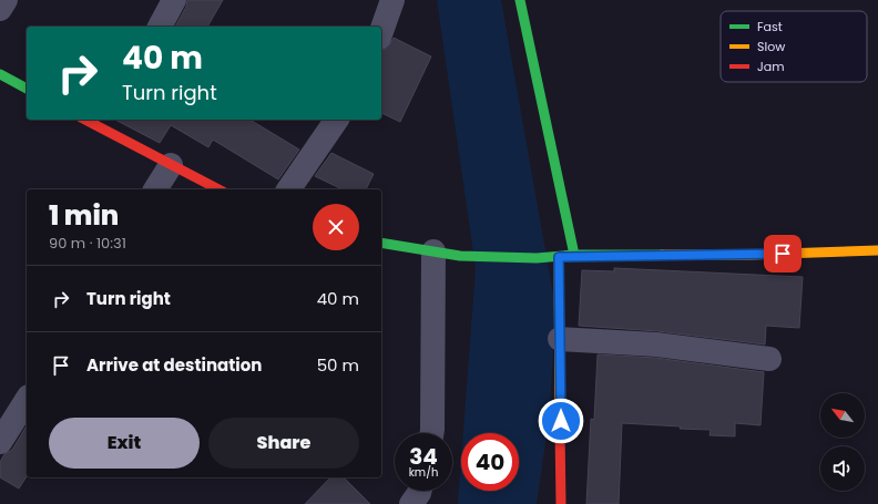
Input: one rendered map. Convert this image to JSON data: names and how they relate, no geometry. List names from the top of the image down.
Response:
{
  "legend": ["Fast", "Slow", "Jam"],
  "north": "top left",
  "page": {
    "turn": ["40 m", "Turn right"],
    "heading": ["1 min", "90 m · 10:31"],
    "list": [
      {
        "name": "Turn right",
        "value": "40 m"
      },
      {
        "name": "Arrive at destination",
        "value": "50 m"
      }
    ],
    "buttons": ["Exit", "Share"],
    "speed": "34 km/h",
    "limit": "40"
  }
}
